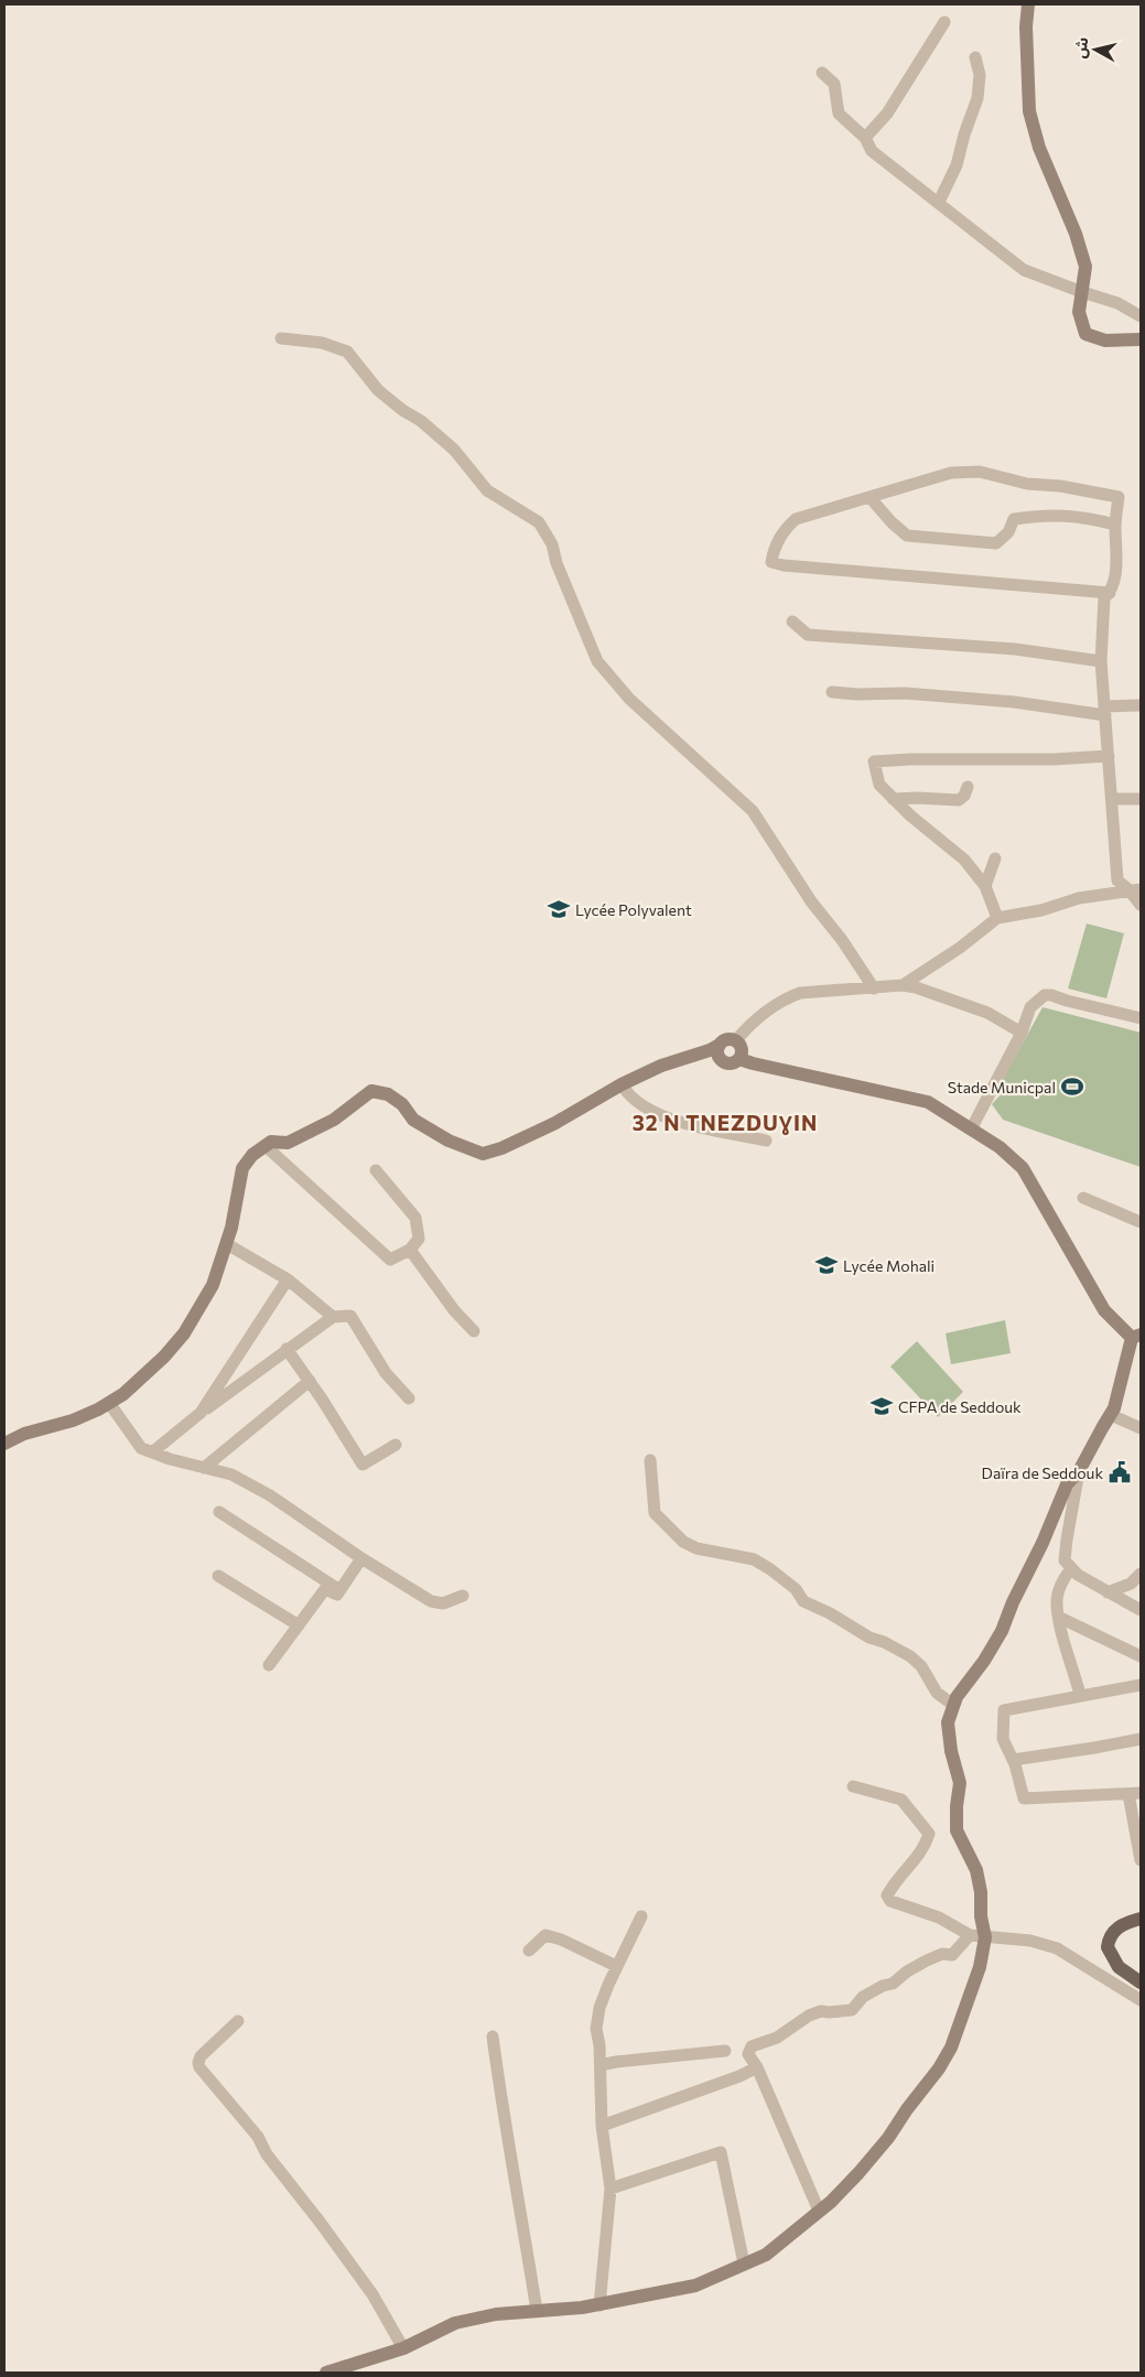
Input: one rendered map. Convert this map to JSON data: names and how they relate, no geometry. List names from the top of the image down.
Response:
{
  "districts": ["32 N TNEZDUƔIN"],
  "places": {
    "school or university": ["Lycée Polyvalent", "Lycée Mohali", "CFPA de Seddouk"],
    "sports": ["Stade Municpal"],
    "public building": ["Daïra de Seddouk"]
  },
  "north": "left"
}
